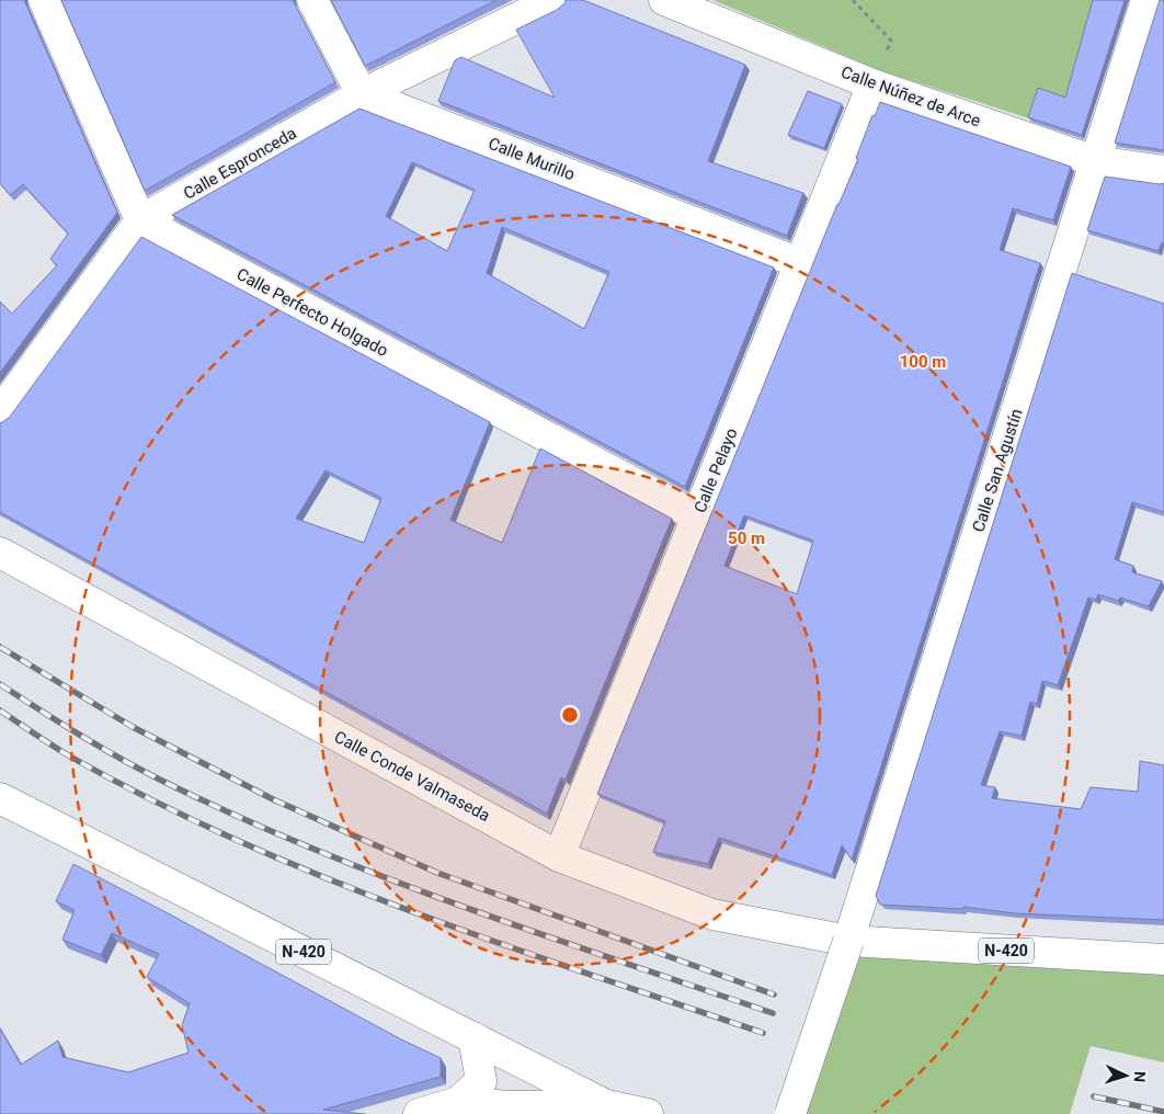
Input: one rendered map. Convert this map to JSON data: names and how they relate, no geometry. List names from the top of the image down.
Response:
{
  "streets": {
    "main road": [
      "Calle Núñez de Arce",
      "Calle Murillo",
      "Calle Espronceda",
      "Calle Perfecto Holgado",
      "Calle Pelayo",
      "Calle San Agustín",
      "Calle Conde Valmaseda",
      "N-420"
    ]
  },
  "crossings": [
    ["Calle Núñez de Arce", "Calle Pelayo"],
    ["Calle Núñez de Arce", "Calle San Agustín"],
    ["Calle Murillo", "Calle Espronceda"],
    ["Calle Murillo", "Calle Pelayo"],
    ["Calle Espronceda", "Calle Perfecto Holgado"],
    ["Calle Perfecto Holgado", "Calle Pelayo"],
    ["Calle Pelayo", "Calle Conde Valmaseda"],
    ["Calle San Agustín", "Calle Conde Valmaseda"],
    ["Calle San Agustín", "N-420"],
    ["Calle Conde Valmaseda", "N-420"]
  ],
  "north": "right",
  "rings": ["100 m", "50 m"]
}
